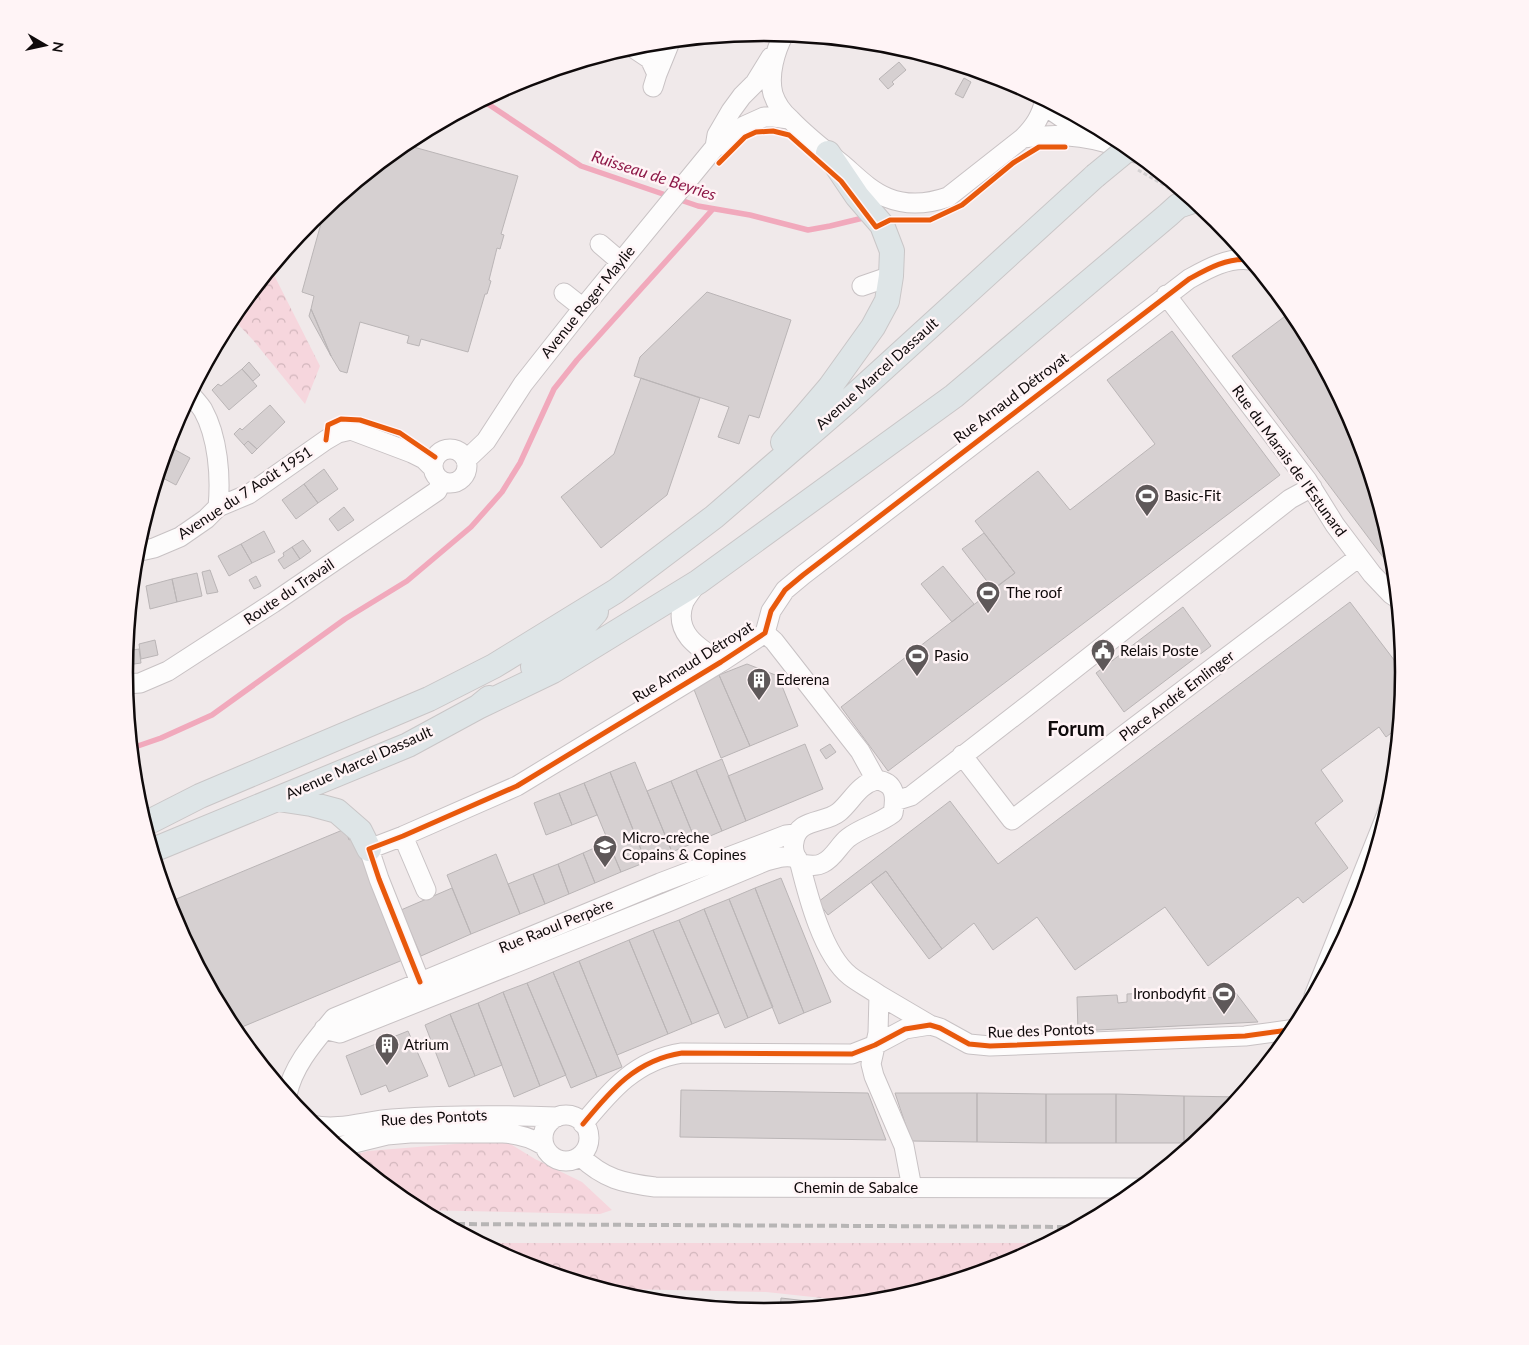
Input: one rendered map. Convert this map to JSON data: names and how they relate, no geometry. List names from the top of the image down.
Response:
{
  "streets": {
    "main road": ["Avenue Marcel Dassault"],
    "street": [
      "Avenue Roger Maylie",
      "Rue Arnaud Détroyat",
      "Rue du Marais de l'Estunard",
      "Avenue du 7 Août 1951",
      "Route du Travail",
      "Place André Emlinger",
      "Rue Raoul Perpère",
      "Rue des Pontots",
      "Chemin de Sabalce"
    ]
  },
  "crossings": [
    ["Avenue Roger Maylie", "Avenue du 7 Août 1951"],
    ["Avenue Roger Maylie", "Route du Travail"],
    ["Rue Arnaud Détroyat", "Rue du Marais de l'Estunard"],
    ["Rue Arnaud Détroyat", "Rue Raoul Perpère"],
    ["Rue du Marais de l'Estunard", "Place André Emlinger"],
    ["Avenue du 7 Août 1951", "Route du Travail"],
    ["Rue Raoul Perpère", "Rue des Pontots"],
    ["Rue des Pontots", "Chemin de Sabalce"]
  ],
  "districts": ["Forum"],
  "water": ["Ruisseau de Beyries"],
  "places": {
    "sports": [
      "Basic-Fit",
      "The roof",
      "Pasio",
      "Ironbodyfit"
    ],
    "public building": ["Relais Poste"],
    "building": ["Ederena", "Atrium"],
    "school or university": ["Micro-crèche Copains & Copines"]
  },
  "north": "right"
}
